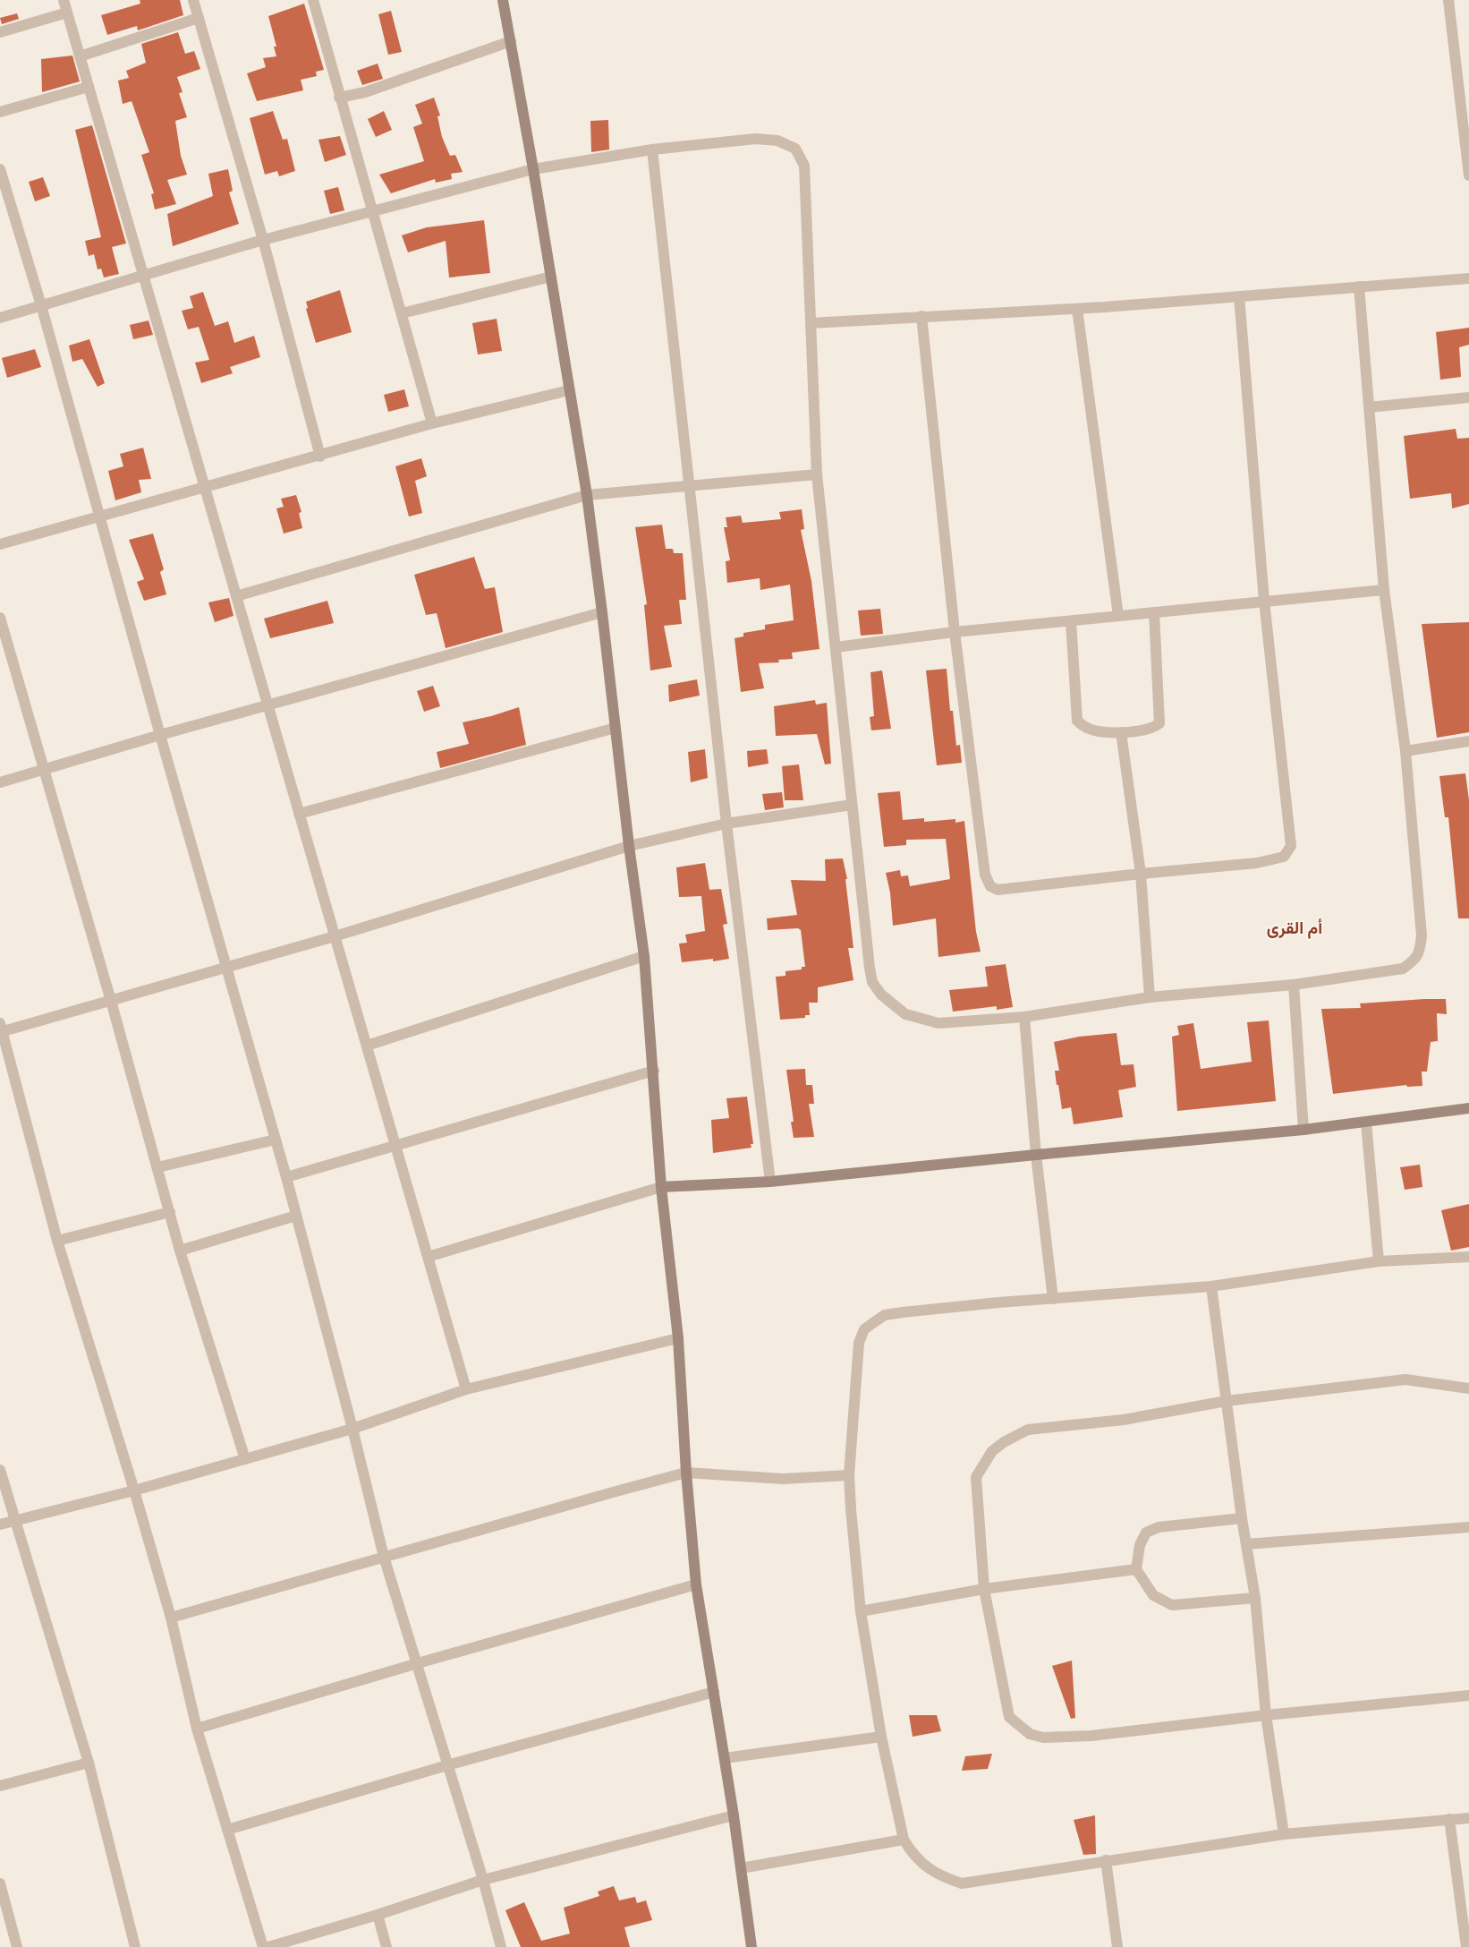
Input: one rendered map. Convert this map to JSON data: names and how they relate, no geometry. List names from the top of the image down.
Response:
{
  "districts": ["أم القرى"]
}
